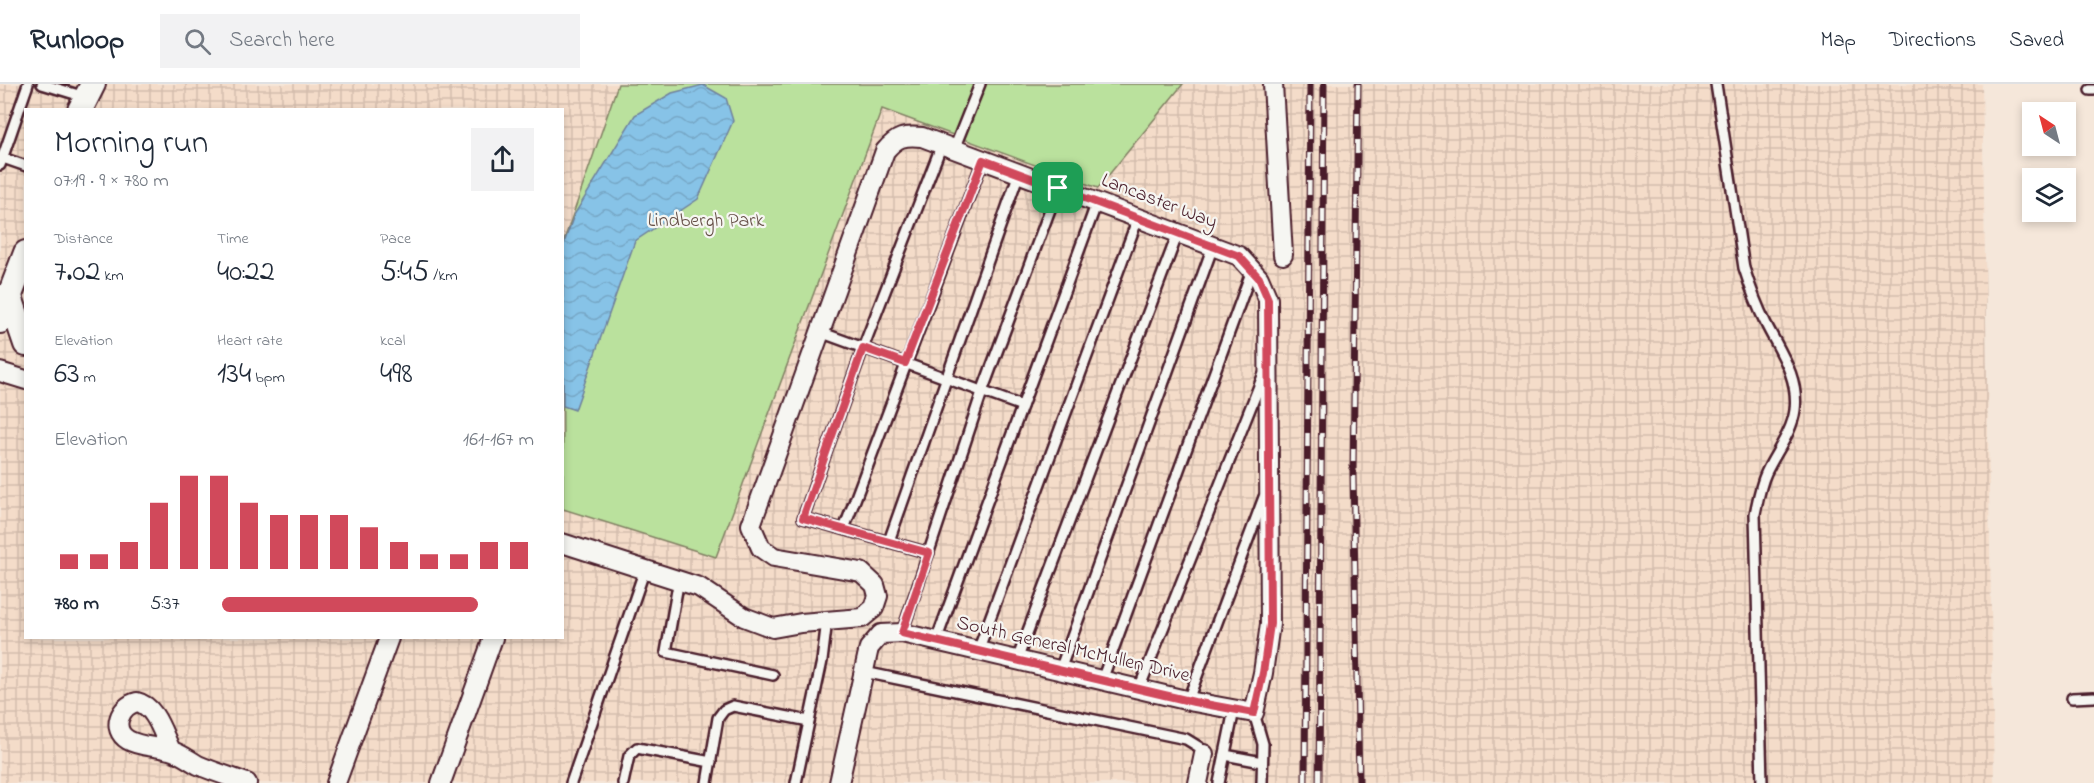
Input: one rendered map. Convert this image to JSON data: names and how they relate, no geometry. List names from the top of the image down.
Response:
{
  "streets": {
    "street": ["Lancaster Way", "South General McMullen Drive"]
  },
  "crossings": [
    ["Lancaster Way", "South General McMullen Drive"]
  ],
  "parks": ["Lindbergh Park"],
  "north": "top left",
  "page": {
    "header": "Runloop",
    "search": "Search here",
    "nav": ["Map", "Directions", "Saved"],
    "heading": ["Morning run", "07:19 · 9 × 780 m"],
    "stats": [
      ["Distance", "7.02 km"],
      ["Time", "40:22"],
      ["Pace", "5:45 /km"],
      ["Elevation", "63 m"],
      ["Heart rate", "134 bpm"],
      ["kcal", "498"]
    ],
    "chart": ["Elevation", "161–167 m"],
    "list": [
      {
        "name": "780 m",
        "note": "5:37"
      }
    ]
  }
}
